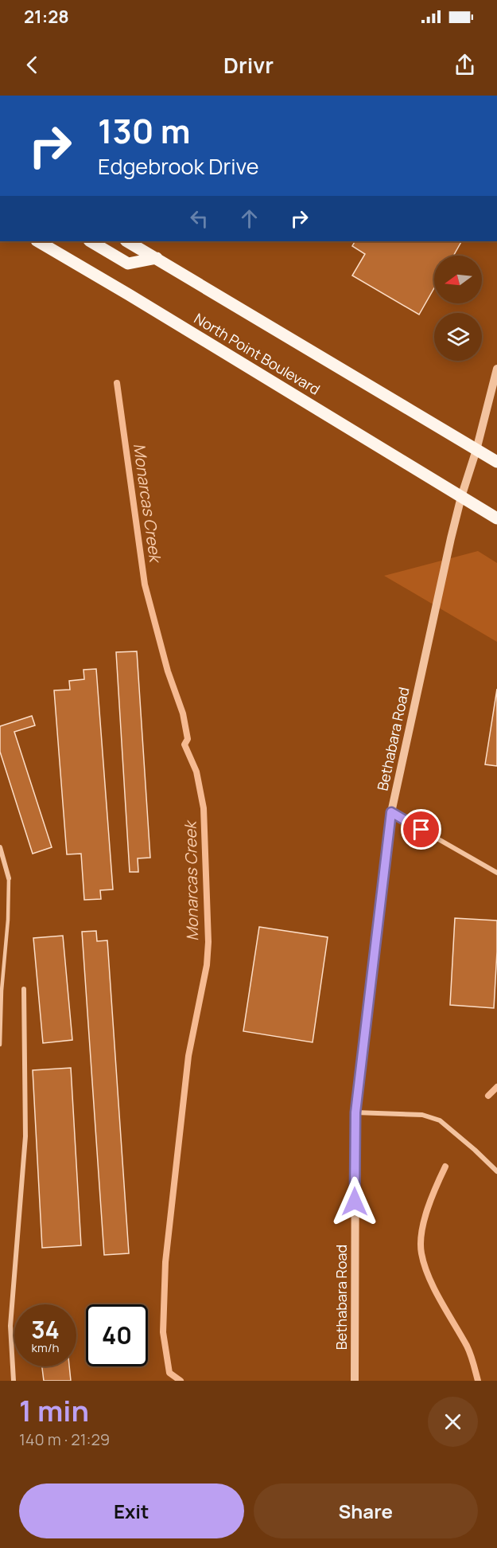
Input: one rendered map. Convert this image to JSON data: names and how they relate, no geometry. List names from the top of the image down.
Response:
{
  "streets": {
    "main road": ["North Point Boulevard"],
    "street": ["Bethabara Road"]
  },
  "crossings": [
    ["North Point Boulevard", "Bethabara Road"]
  ],
  "water": ["Monarcas Creek"],
  "north": "left",
  "page": {
    "status": "21:28",
    "header": "Drivr",
    "turn": ["130 m", "Edgebrook Drive"],
    "speed": "34 km/h",
    "limit": "40",
    "heading": ["1 min", "140 m · 21:29"],
    "buttons": ["Exit", "Share"]
  }
}
